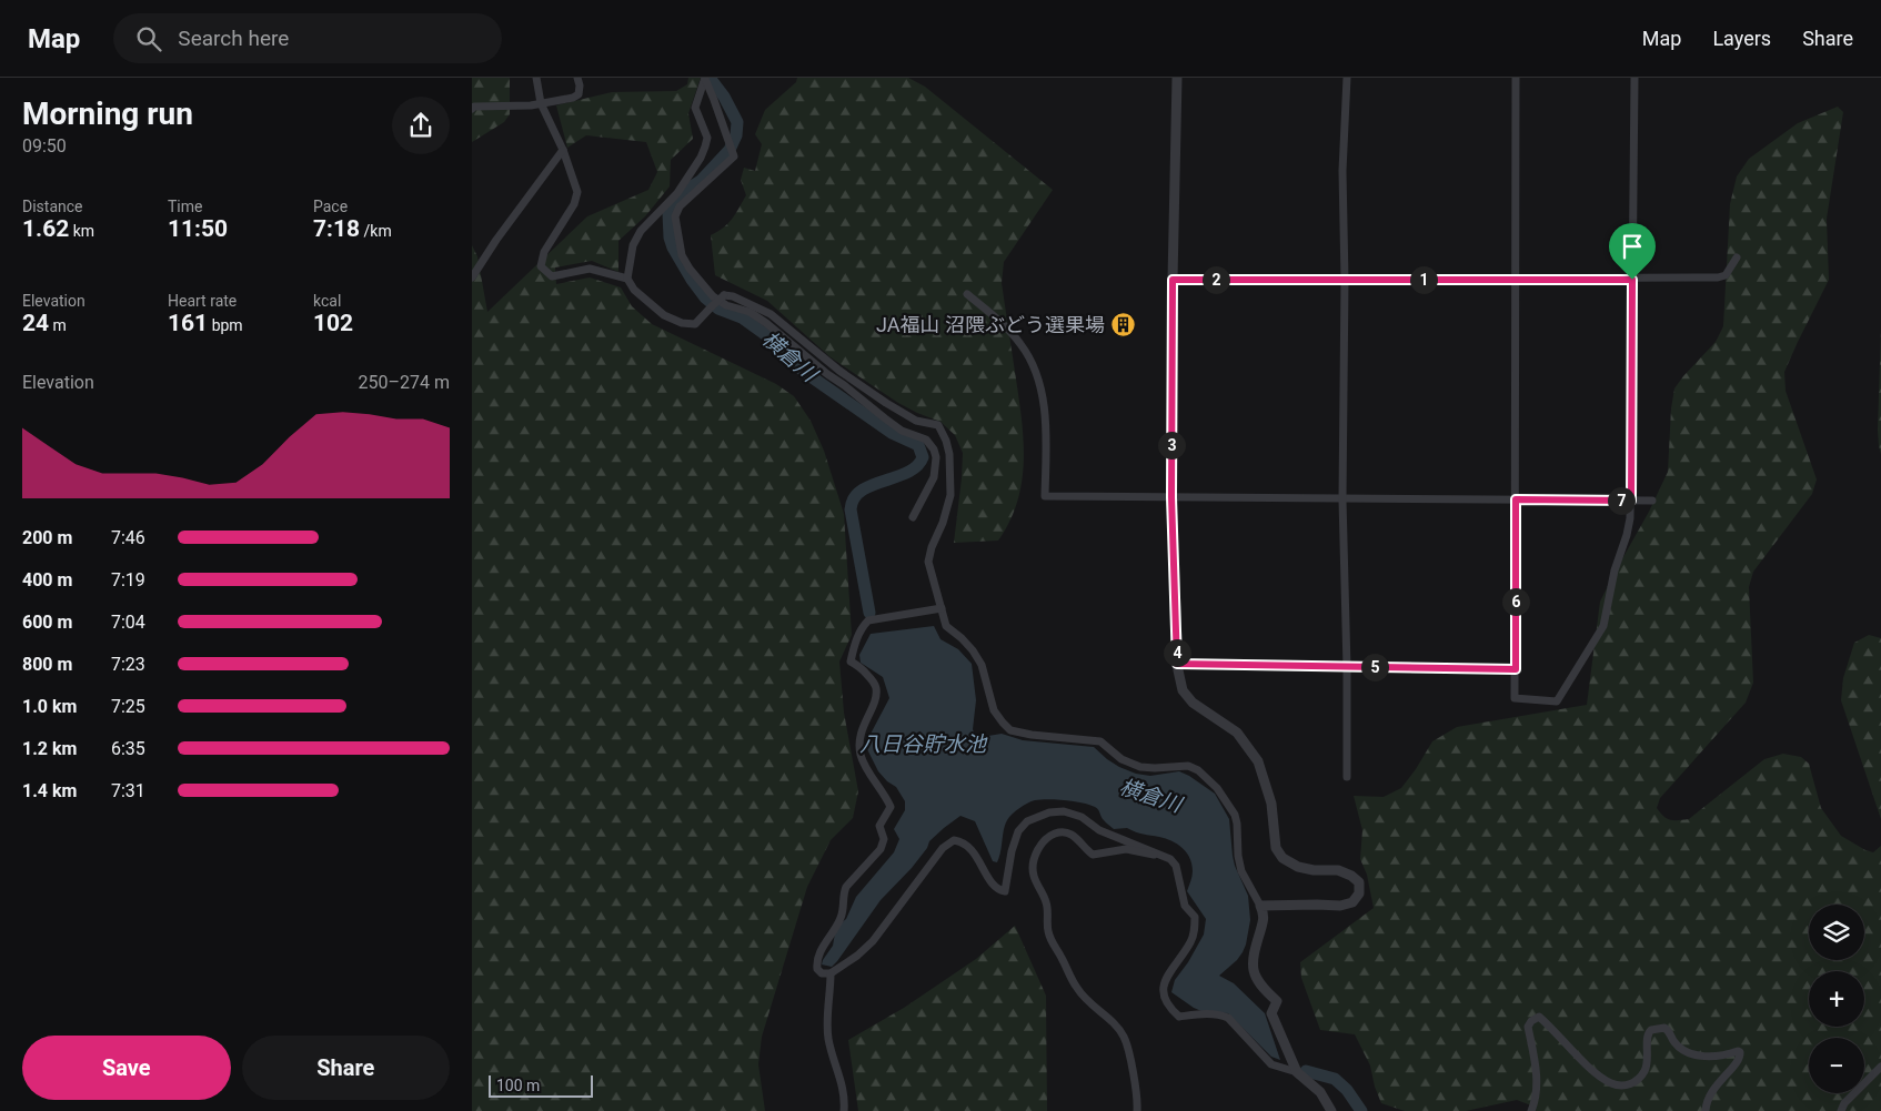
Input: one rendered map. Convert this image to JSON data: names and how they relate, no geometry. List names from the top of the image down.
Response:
{
  "water": ["横倉川", "八日谷貯水池"],
  "places": {
    "building": ["JA福山 沼隈ぶどう選果場"]
  },
  "scale_bar": "100 m",
  "page": {
    "header": "Map",
    "search": "Search here",
    "nav": ["Map", "Layers", "Share"],
    "heading": ["Morning run", "09:50"],
    "stats": [
      ["Distance", "1.62 km"],
      ["Time", "11:50"],
      ["Pace", "7:18 /km"],
      ["Elevation", "24 m"],
      ["Heart rate", "161 bpm"],
      ["kcal", "102"]
    ],
    "pins": [
      "1",
      "2",
      "3",
      "7",
      "6",
      "4",
      "5"
    ],
    "chart": ["Elevation", "250–274 m"],
    "list": [
      {
        "name": "200 m",
        "note": "7:46"
      },
      {
        "name": "400 m",
        "note": "7:19"
      },
      {
        "name": "600 m",
        "note": "7:04"
      },
      {
        "name": "800 m",
        "note": "7:23"
      },
      {
        "name": "1.0 km",
        "note": "7:25"
      },
      {
        "name": "1.2 km",
        "note": "6:35"
      },
      {
        "name": "1.4 km",
        "note": "7:31"
      }
    ],
    "map_buttons": ["+", "−"],
    "buttons": ["Save", "Share"],
    "scale": "100 m"
  }
}
